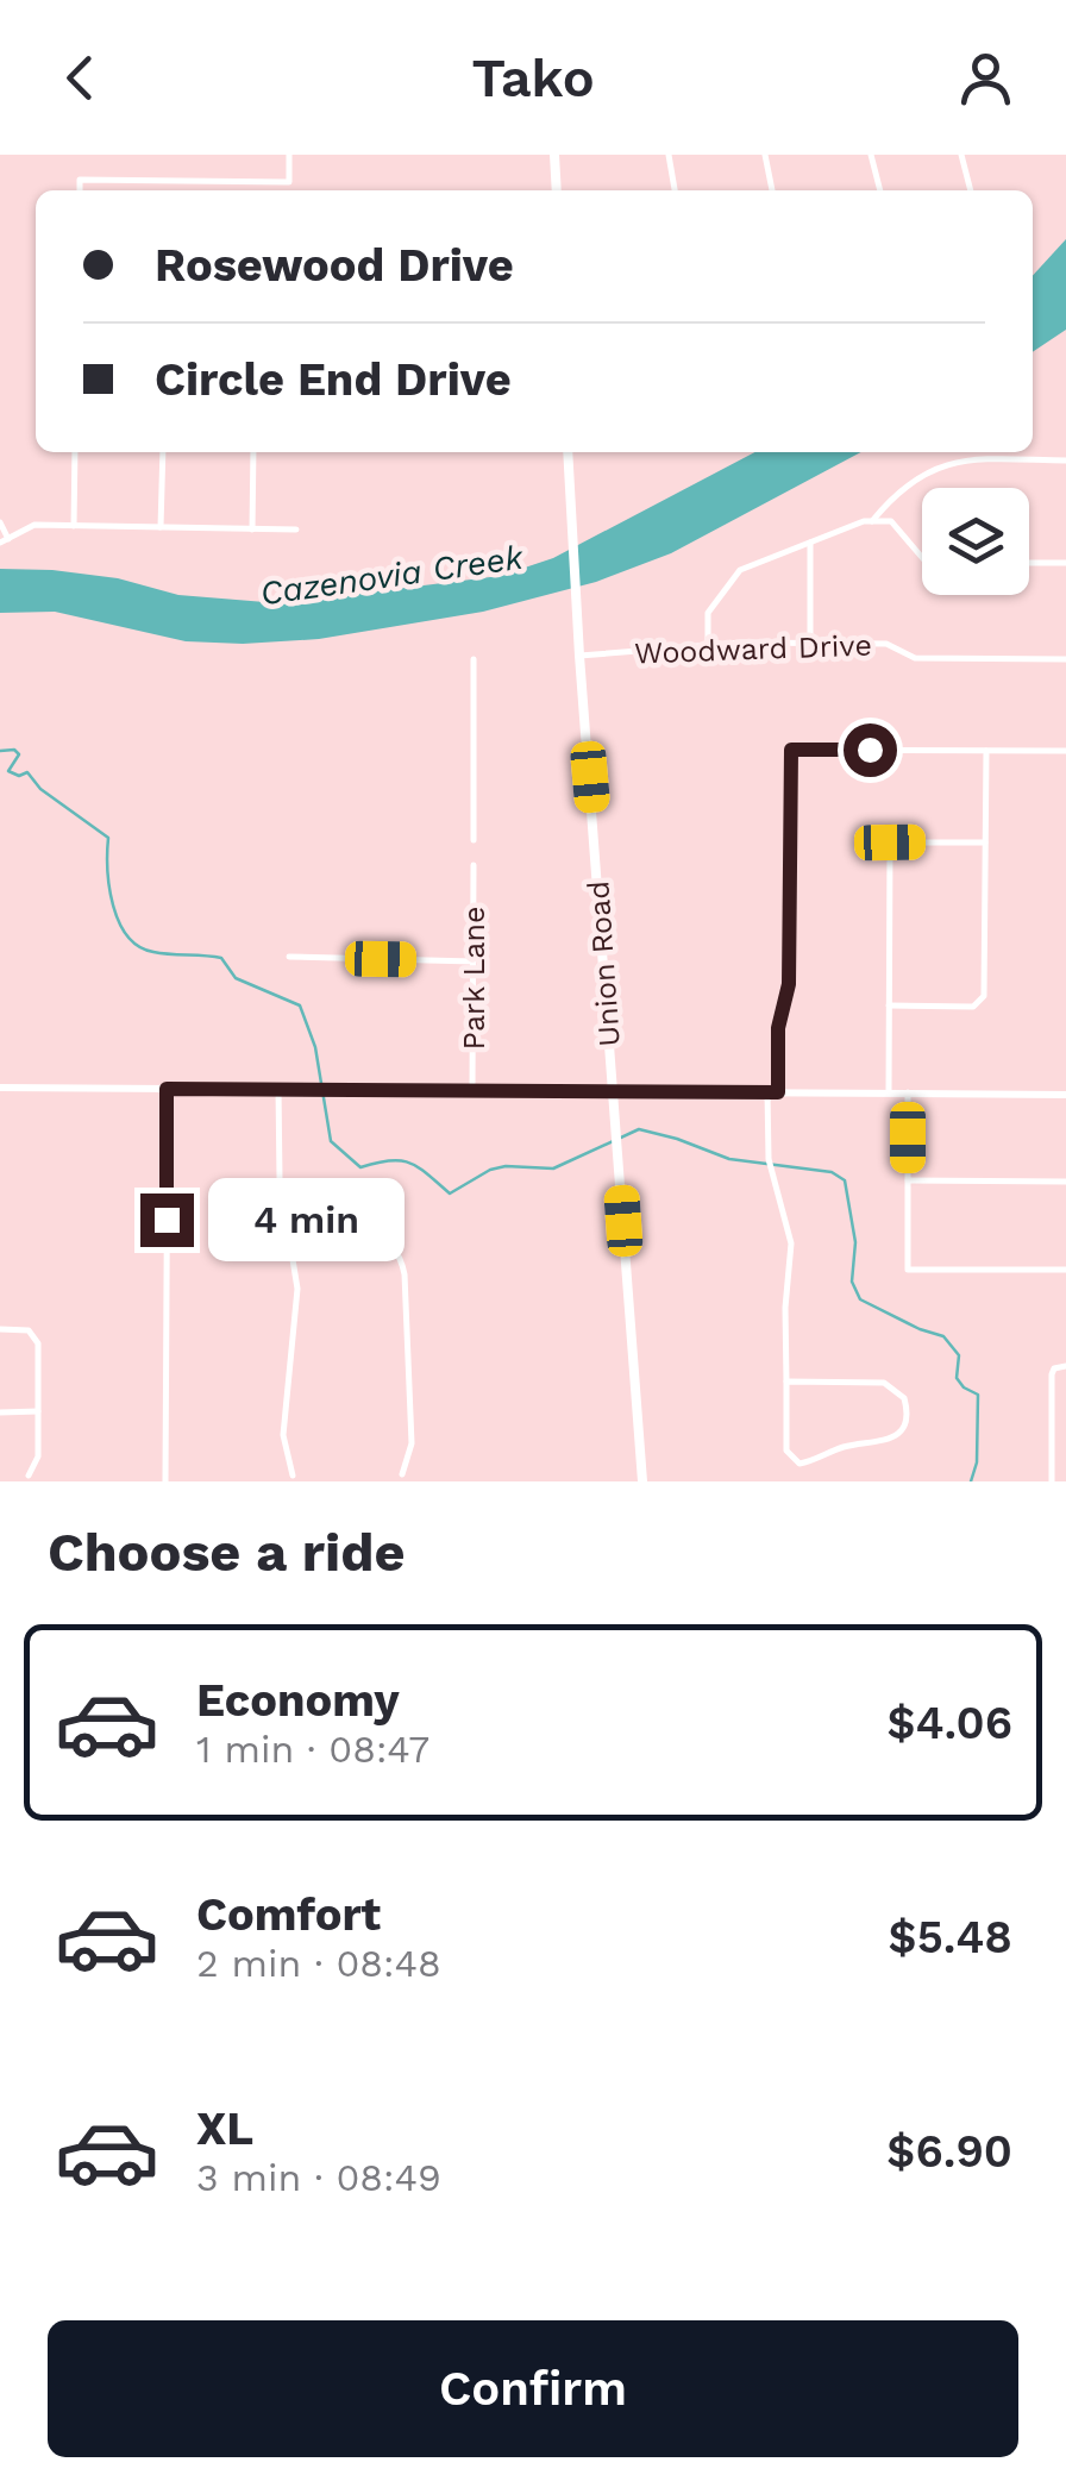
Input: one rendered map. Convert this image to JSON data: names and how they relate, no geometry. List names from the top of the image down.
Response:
{
  "streets": {
    "main road": ["Union Road"],
    "street": ["Woodward Drive", "Park Lane"]
  },
  "crossings": [
    ["Woodward Drive", "Union Road"]
  ],
  "water": ["Cazenovia Creek"],
  "page": {
    "header": "Tako",
    "banner": ["Rosewood Drive", "Circle End Drive"],
    "bubble": "4 min",
    "heading": "Choose a ride",
    "list": [
      {
        "name": "Economy",
        "note": "1 min · 08:47",
        "value": "$4.06"
      },
      {
        "name": "Comfort",
        "note": "2 min · 08:48",
        "value": "$5.48"
      },
      {
        "name": "XL",
        "note": "3 min · 08:49",
        "value": "$6.90"
      }
    ],
    "buttons": "Confirm"
  }
}
